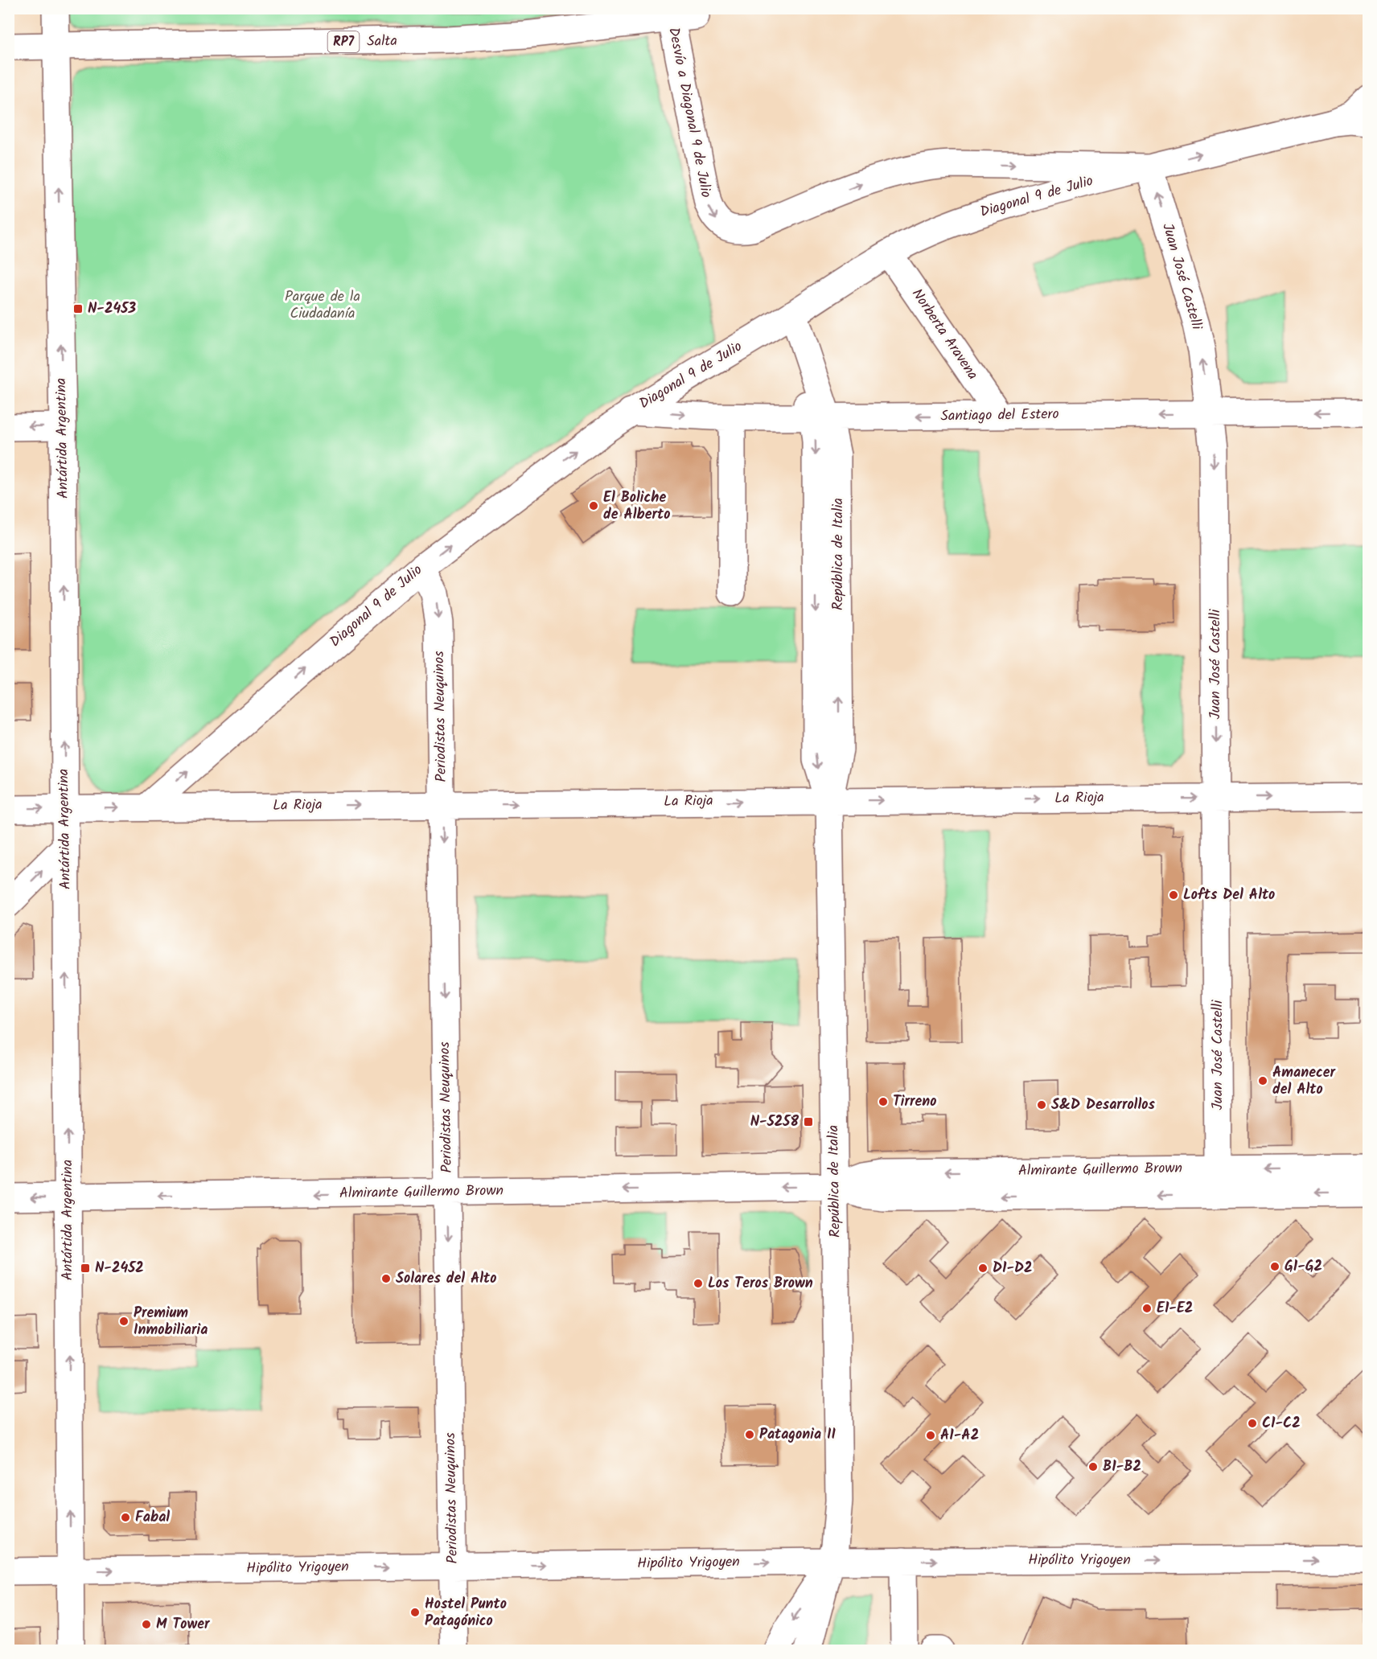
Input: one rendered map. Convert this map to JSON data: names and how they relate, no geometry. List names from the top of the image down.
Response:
{
  "streets": {
    "street": [
      "RP7",
      "Salta",
      "Desvío a Diagonal 9 de Julio",
      "Diagonal 9 de Julio",
      "Juan José Castelli",
      "Norberta Aravena",
      "Santiago del Estero",
      "Antártida Argentina",
      "República de Italia",
      "Periodistas Neuquinos",
      "La Rioja",
      "Almirante Guillermo Brown",
      "Hipólito Yrigoyen"
    ]
  },
  "crossings": [
    ["Salta", "Desvío a Diagonal 9 de Julio"],
    ["Salta", "Antártida Argentina"],
    ["Desvío a Diagonal 9 de Julio", "Diagonal 9 de Julio"],
    ["Desvío a Diagonal 9 de Julio", "Juan José Castelli"],
    ["Diagonal 9 de Julio", "Juan José Castelli"],
    ["Diagonal 9 de Julio", "Norberta Aravena"],
    ["Diagonal 9 de Julio", "Santiago del Estero"],
    ["Diagonal 9 de Julio", "República de Italia"],
    ["Diagonal 9 de Julio", "Periodistas Neuquinos"],
    ["Diagonal 9 de Julio", "La Rioja"],
    ["Juan José Castelli", "Santiago del Estero"],
    ["Juan José Castelli", "La Rioja"],
    ["Juan José Castelli", "Almirante Guillermo Brown"],
    ["Norberta Aravena", "Santiago del Estero"],
    ["Santiago del Estero", "República de Italia"],
    ["Antártida Argentina", "La Rioja"],
    ["Antártida Argentina", "Almirante Guillermo Brown"],
    ["Antártida Argentina", "Hipólito Yrigoyen"],
    ["República de Italia", "La Rioja"],
    ["República de Italia", "Almirante Guillermo Brown"],
    ["República de Italia", "Hipólito Yrigoyen"],
    ["Periodistas Neuquinos", "La Rioja"],
    ["Periodistas Neuquinos", "Almirante Guillermo Brown"],
    ["Periodistas Neuquinos", "Hipólito Yrigoyen"]
  ],
  "one_way": [
    "Diagonal 9 de Julio",
    "Antártida Argentina",
    "Periodistas Neuquinos",
    "La Rioja",
    "Almirante Guillermo Brown",
    "Hipólito Yrigoyen"
  ],
  "parks": ["Parque de la Ciudadanía"],
  "places": {
    "transit": ["N-2453", "N-5258", "N-2452"],
    "other": [
      "El Boliche de Alberto",
      "Lofts Del Alto",
      "Amanecer del Alto",
      "Tirreno",
      "S&D Desarrollos",
      "G1-G2",
      "D1-D2",
      "Solares del Alto",
      "Los Teros Brown",
      "E1-E2",
      "Premium Inmobiliaria",
      "C1-C2",
      "Patagonia II",
      "A1-A2",
      "B1-B2",
      "Fabal",
      "Hostel Punto Patagónico",
      "M Tower"
    ]
  }
}
